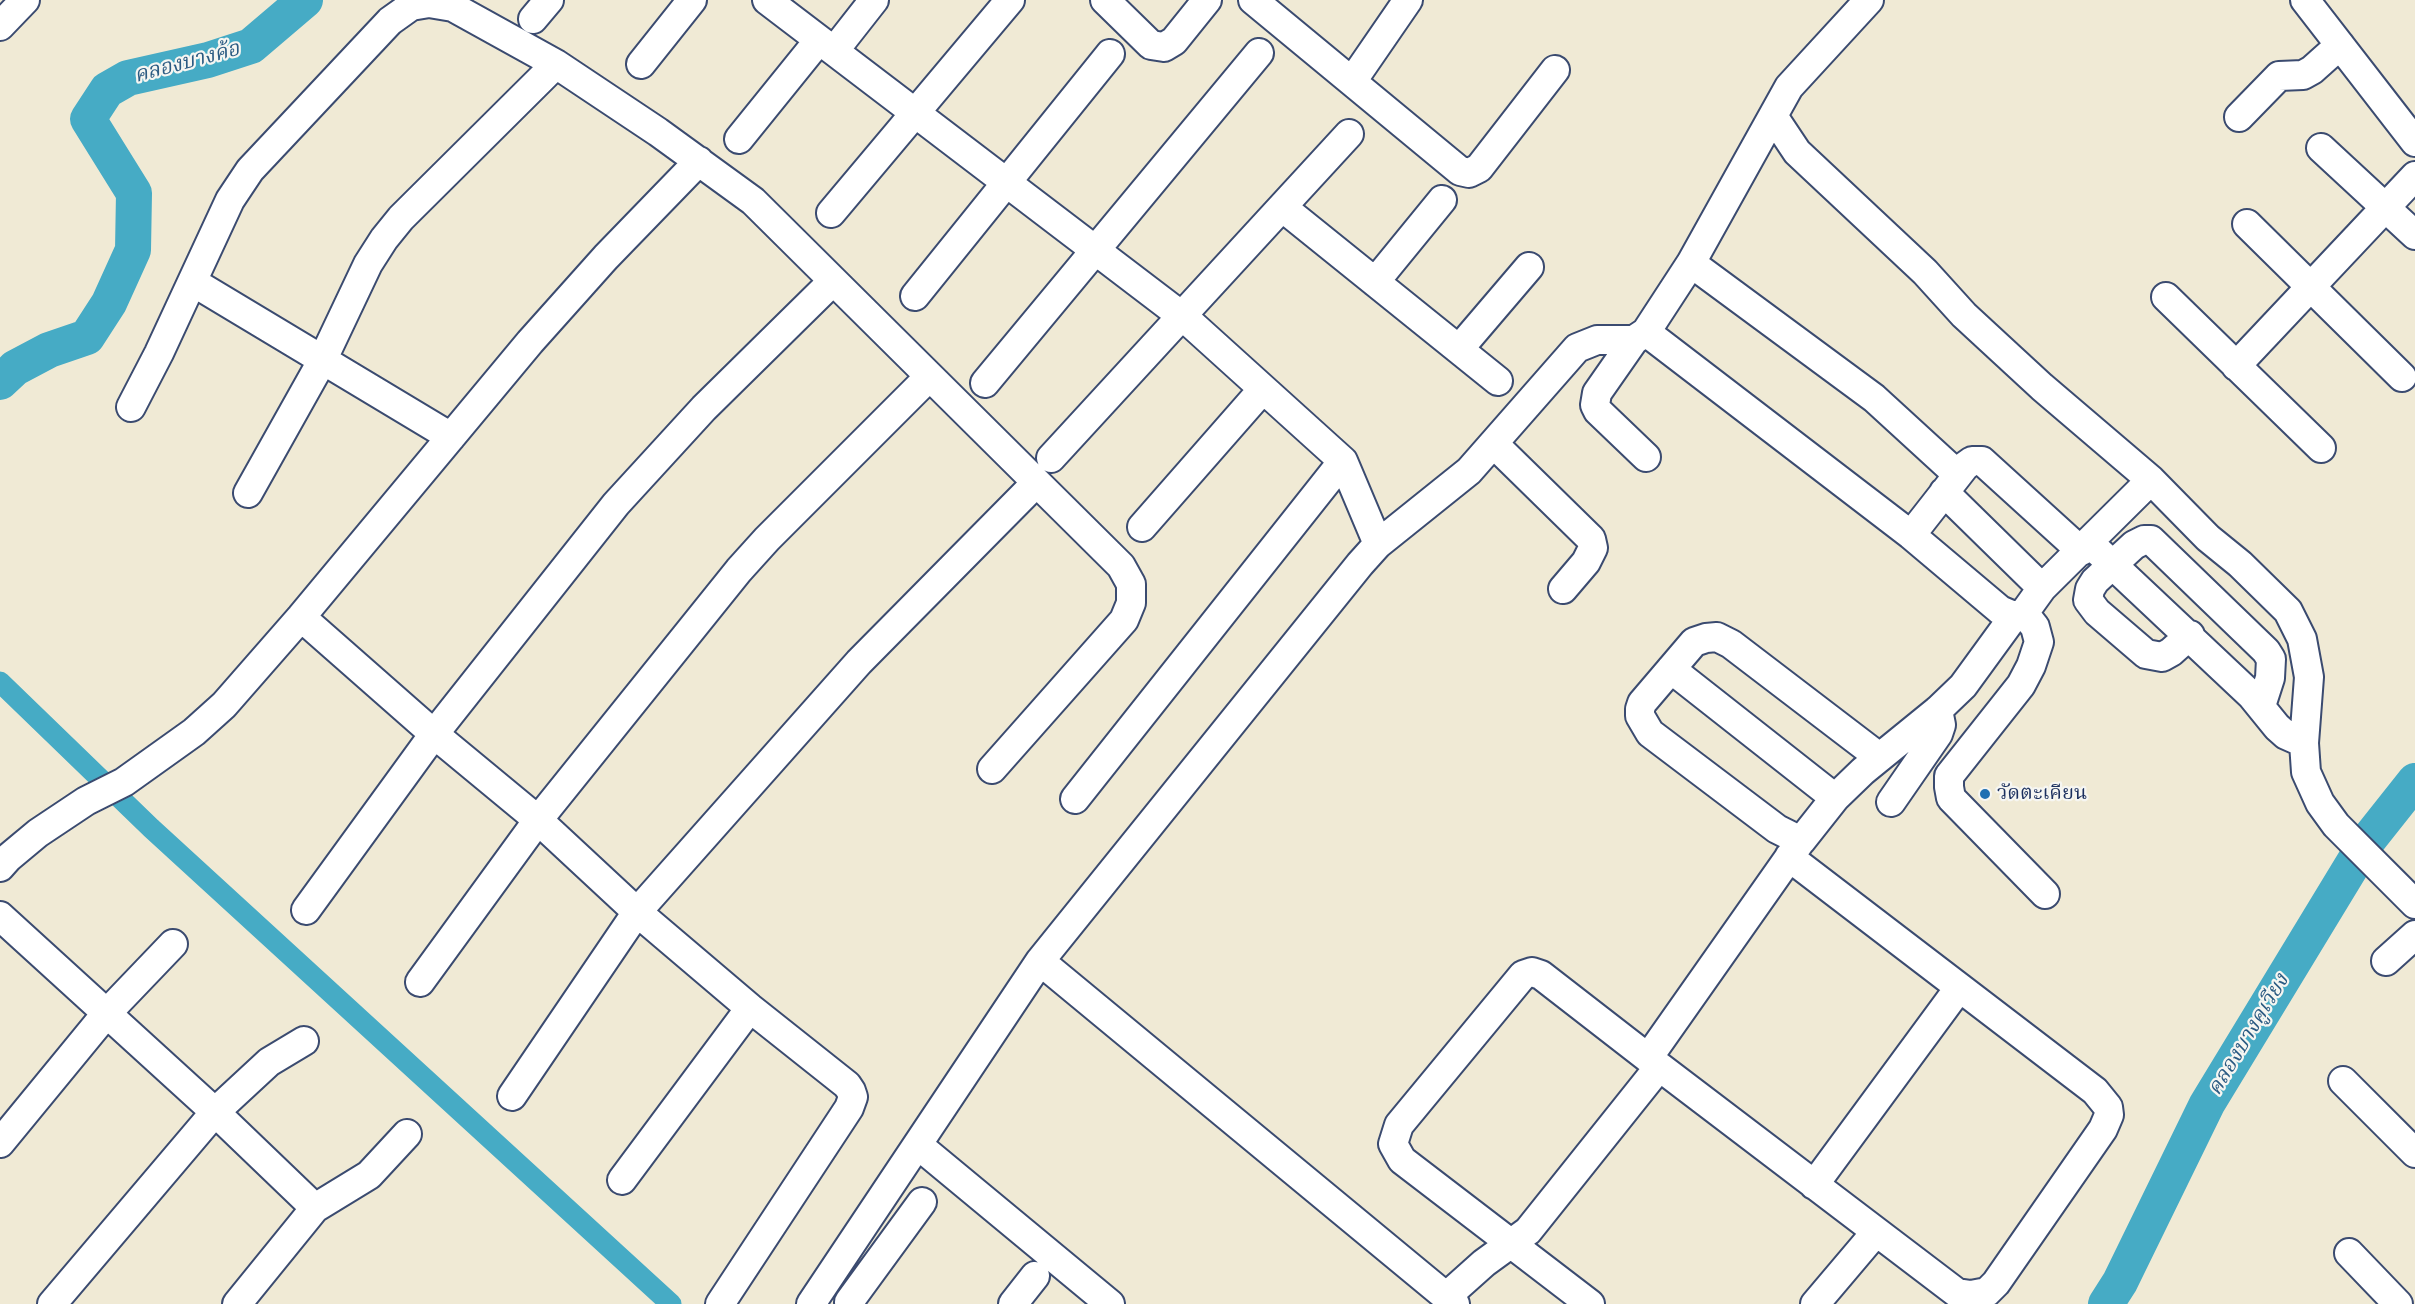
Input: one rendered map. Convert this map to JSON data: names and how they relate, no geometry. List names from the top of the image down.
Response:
{
  "water": ["คลองบางค้อ", "คลองบางคูเวียง"],
  "places": ["วัดตะเคียน"]
}
